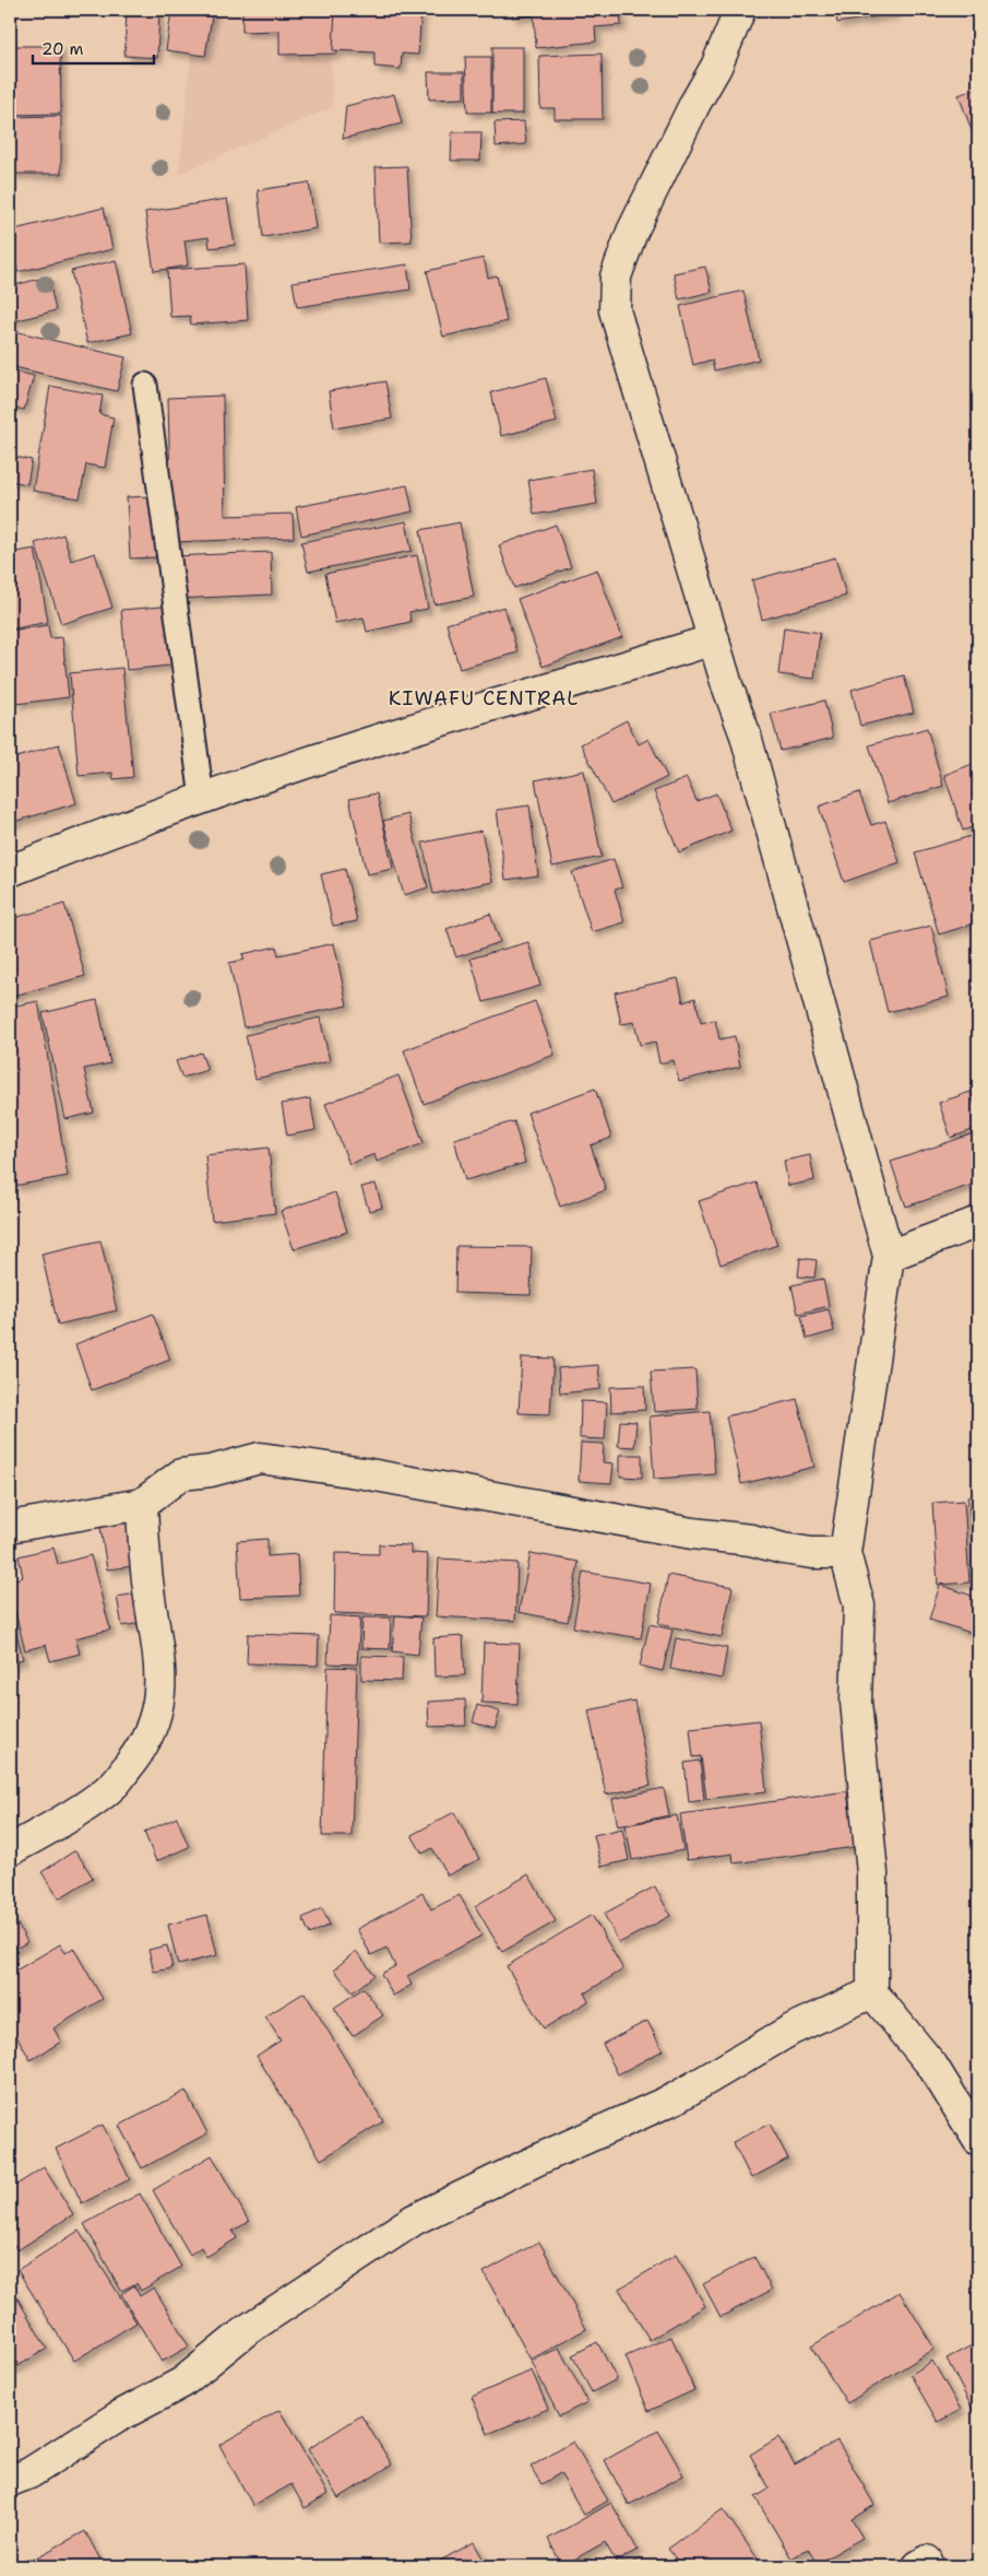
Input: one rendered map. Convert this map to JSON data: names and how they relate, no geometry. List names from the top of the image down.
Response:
{
  "districts": ["KIWAFU CENTRAL"],
  "scale_bar": "20 m"
}
